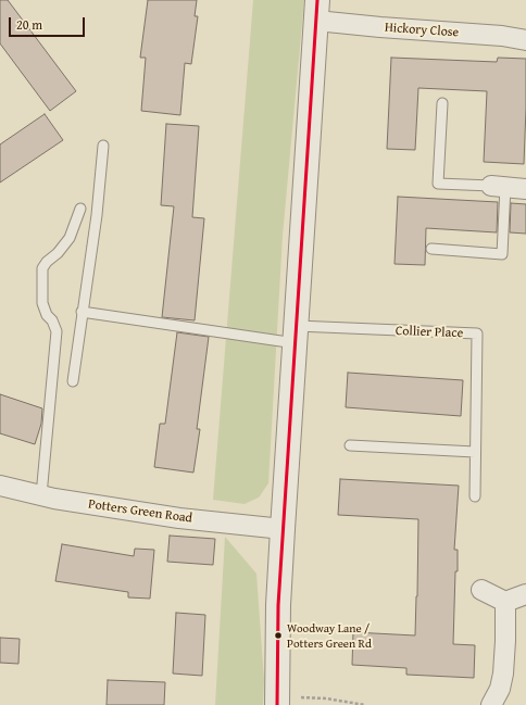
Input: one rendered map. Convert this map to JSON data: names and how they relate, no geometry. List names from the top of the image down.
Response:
{
  "streets": {
    "street": ["Hickory Close", "Potters Green Road"],
    "lane": ["Collier Place"]
  },
  "places": ["Woodway Lane / Potters Green Rd"],
  "scale_bar": "20 m"
}
